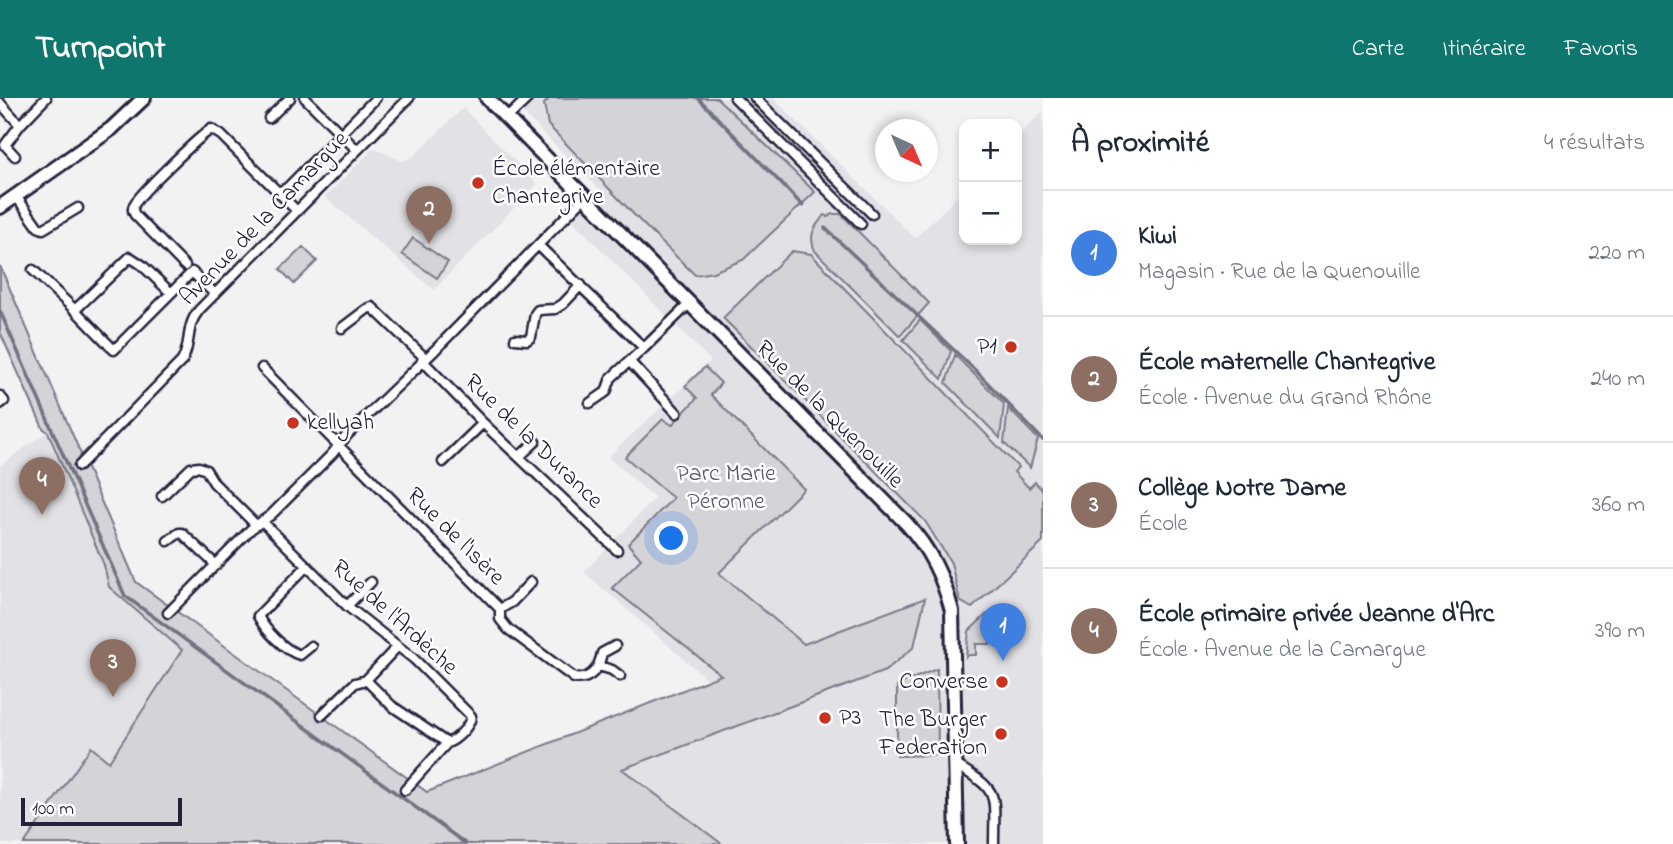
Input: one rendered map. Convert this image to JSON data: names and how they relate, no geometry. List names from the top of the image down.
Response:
{
  "streets": {
    "street": [
      "Avenue de la Camargue",
      "Rue de la Quenouille",
      "Rue de la Durance",
      "Rue de l'Isère",
      "Rue de l'Ardèche"
    ]
  },
  "parks": ["Parc Marie Péronne"],
  "places": [
    "École élémentaire Chantegrive",
    "P1",
    "kellyah",
    "Converse",
    "P3",
    "The Burger Federation"
  ],
  "scale_bar": "100 m",
  "north": "bottom right",
  "page": {
    "header": "Turnpoint",
    "nav": ["Carte", "Itinéraire", "Favoris"],
    "heading": ["À proximité", "4 résultats"],
    "map_buttons": ["+", "−"],
    "pins": [
      "2",
      "4",
      "1",
      "3"
    ],
    "list": [
      {
        "mark": "1",
        "name": "Kiwi",
        "note": "Magasin · Rue de la Quenouille",
        "value": "220 m"
      },
      {
        "mark": "2",
        "name": "École maternelle Chantegrive",
        "note": "École · Avenue du Grand Rhône",
        "value": "240 m"
      },
      {
        "mark": "3",
        "name": "Collège Notre Dame",
        "note": "École",
        "value": "360 m"
      },
      {
        "mark": "4",
        "name": "École primaire privée Jeanne d'Arc",
        "note": "École · Avenue de la Camargue",
        "value": "390 m"
      }
    ],
    "scale": "100 m"
  }
}
